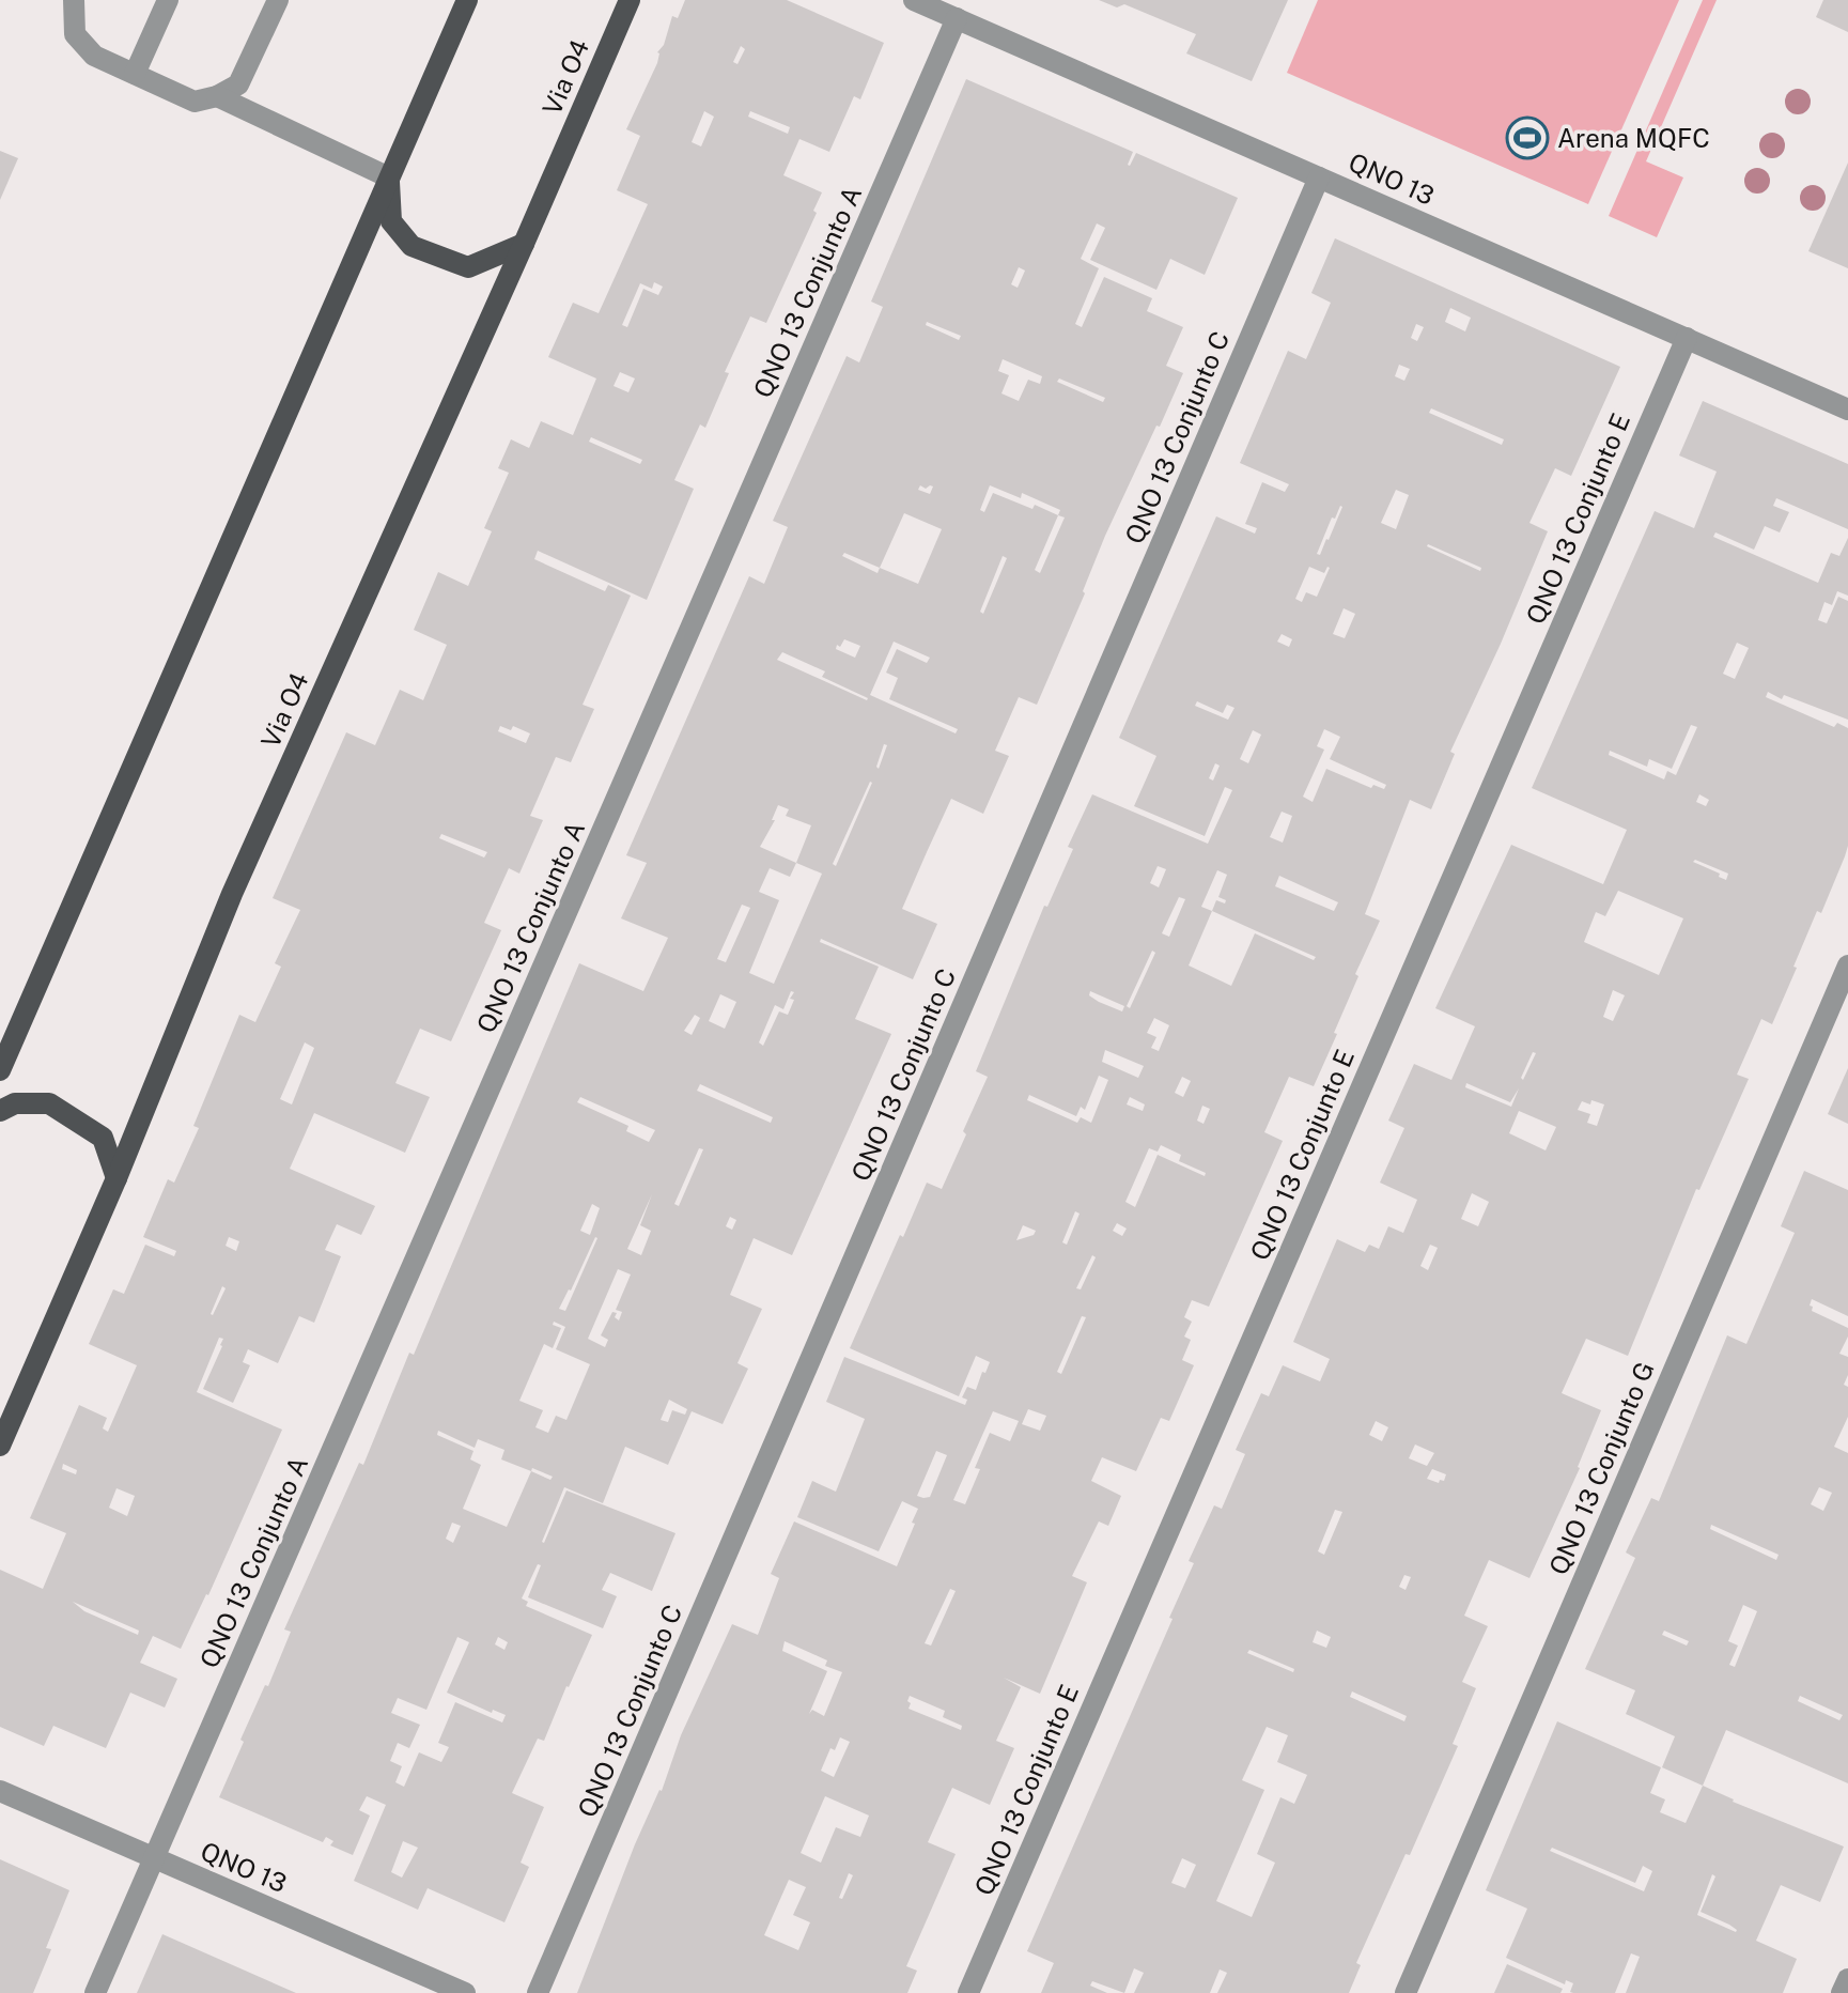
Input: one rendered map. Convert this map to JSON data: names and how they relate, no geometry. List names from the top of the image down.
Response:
{
  "streets": {
    "main road": ["Via O4"],
    "street": [
      "QNO 13",
      "QNO 13 Conjunto A",
      "QNO 13 Conjunto C",
      "QNO 13 Conjunto E",
      "QNO 13 Conjunto G"
    ]
  },
  "crossings": [
    ["QNO 13", "QNO 13 Conjunto A"],
    ["QNO 13", "QNO 13 Conjunto C"],
    ["QNO 13", "QNO 13 Conjunto E"]
  ],
  "places": {
    "sports": ["Arena MQFC"]
  }
}
